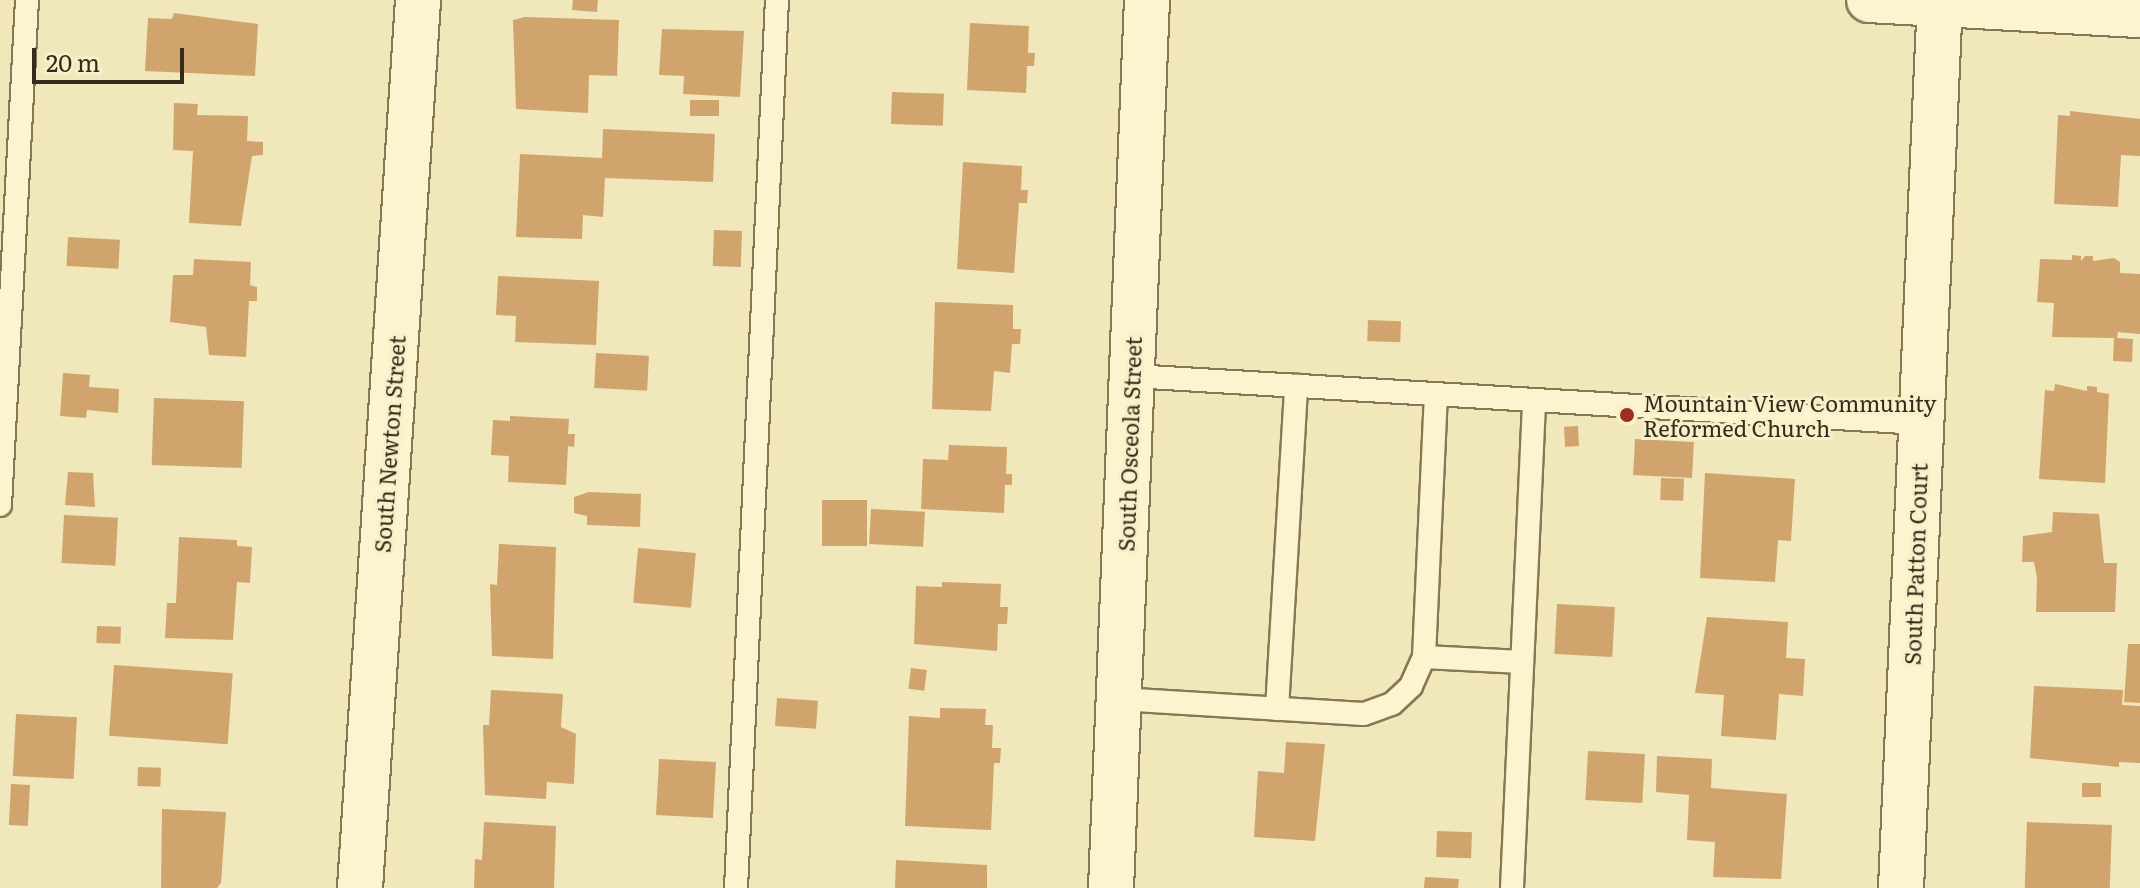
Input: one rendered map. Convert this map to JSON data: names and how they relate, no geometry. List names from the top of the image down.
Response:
{
  "streets": {
    "street": ["South Newton Street", "South Osceola Street", "South Patton Court"]
  },
  "places": ["Mountain View Community Reformed Church"],
  "scale_bar": "20 m"
}
